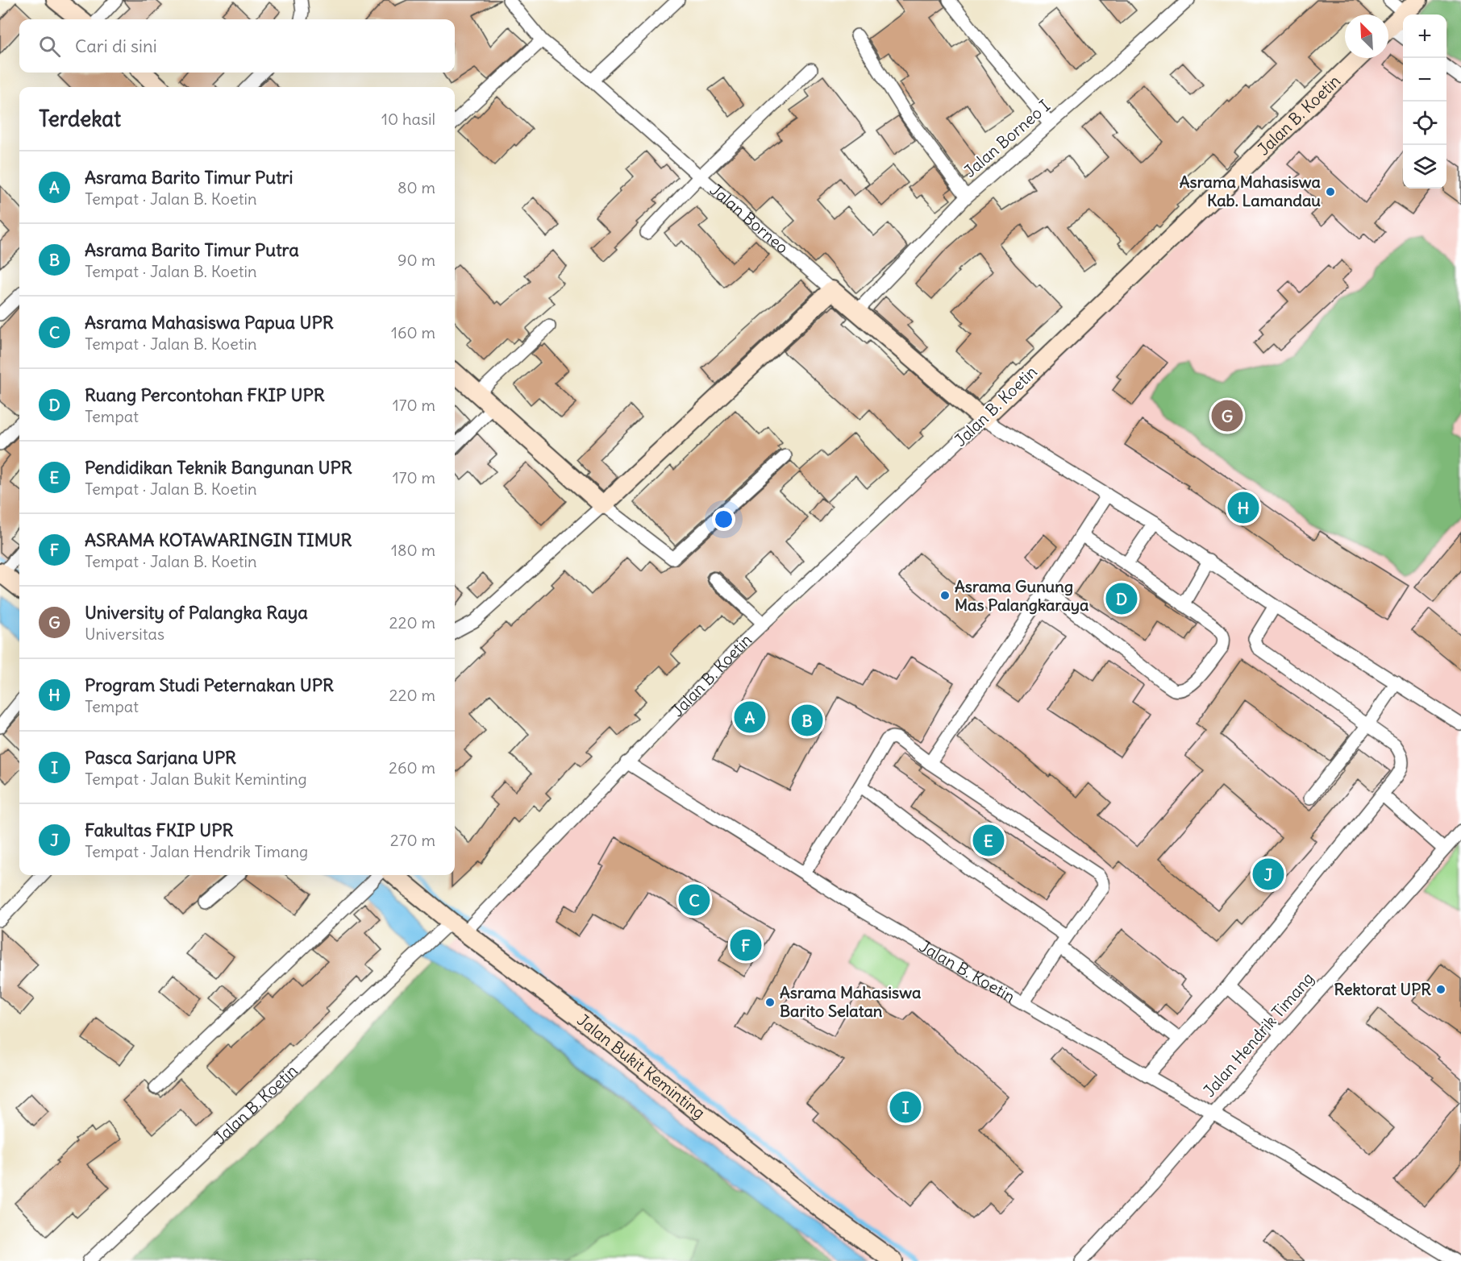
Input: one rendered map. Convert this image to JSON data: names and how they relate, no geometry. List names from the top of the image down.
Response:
{
  "streets": {
    "street": [
      "Jalan B. Koetin",
      "Jalan Borneo I",
      "Jalan Borneo",
      "Jalan Hendrik Timang",
      "Jalan Bukit Keminting"
    ]
  },
  "crossings": [
    ["Jalan B. Koetin", "Jalan Borneo"],
    ["Jalan B. Koetin", "Jalan Hendrik Timang"],
    ["Jalan B. Koetin", "Jalan Bukit Keminting"],
    ["Jalan Borneo I", "Jalan Borneo"]
  ],
  "places": [
    "Asrama Mahasiswa Kab. Lamandau",
    "Asrama Gunung Mas Palangkaraya",
    "Rektorat UPR",
    "Asrama Mahasiswa Barito Selatan"
  ],
  "north": "top left",
  "page": {
    "map_buttons": ["+", "−"],
    "search": "Cari di sini",
    "heading": ["Terdekat", "10 hasil"],
    "list": [
      {
        "mark": "A",
        "name": "Asrama Barito Timur Putri",
        "note": "Tempat · Jalan B. Koetin",
        "value": "80 m"
      },
      {
        "mark": "B",
        "name": "Asrama Barito Timur Putra",
        "note": "Tempat · Jalan B. Koetin",
        "value": "90 m"
      },
      {
        "mark": "C",
        "name": "Asrama Mahasiswa Papua UPR",
        "note": "Tempat · Jalan B. Koetin",
        "value": "160 m"
      },
      {
        "mark": "D",
        "name": "Ruang Percontohan FKIP UPR",
        "note": "Tempat",
        "value": "170 m"
      },
      {
        "mark": "E",
        "name": "Pendidikan Teknik Bangunan UPR",
        "note": "Tempat · Jalan B. Koetin",
        "value": "170 m"
      },
      {
        "mark": "F",
        "name": "ASRAMA KOTAWARINGIN TIMUR",
        "note": "Tempat · Jalan B. Koetin",
        "value": "180 m"
      },
      {
        "mark": "G",
        "name": "University of Palangka Raya",
        "note": "Universitas",
        "value": "220 m"
      },
      {
        "mark": "H",
        "name": "Program Studi Peternakan UPR",
        "note": "Tempat",
        "value": "220 m"
      },
      {
        "mark": "I",
        "name": "Pasca Sarjana UPR",
        "note": "Tempat · Jalan Bukit Keminting",
        "value": "260 m"
      },
      {
        "mark": "J",
        "name": "Fakultas FKIP UPR",
        "note": "Tempat · Jalan Hendrik Timang",
        "value": "270 m"
      }
    ],
    "pins": [
      "G",
      "H",
      "D",
      "A",
      "B",
      "E",
      "J",
      "C",
      "F",
      "I"
    ]
  }
}
